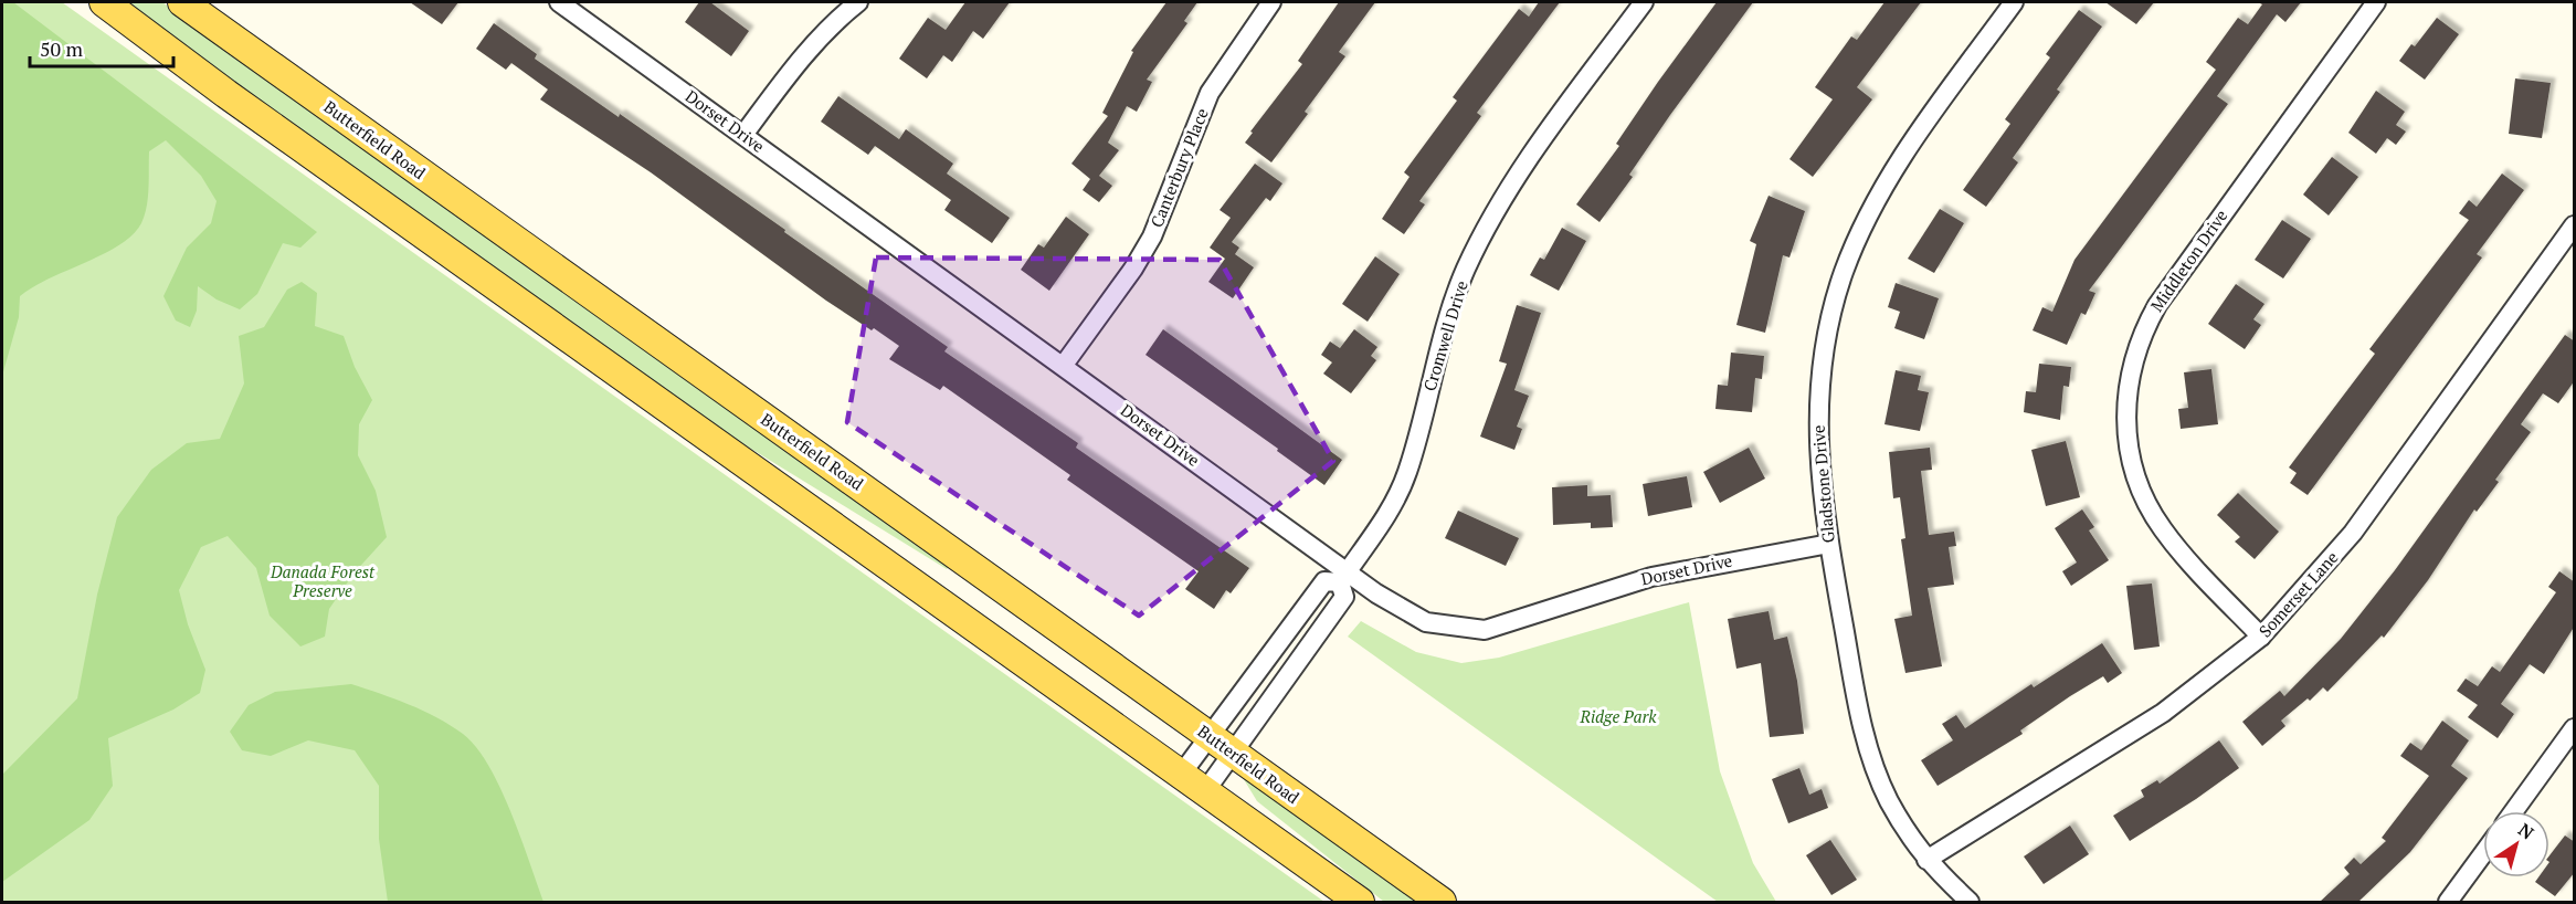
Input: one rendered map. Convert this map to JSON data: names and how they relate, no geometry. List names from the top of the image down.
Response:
{
  "streets": {
    "main road": ["Butterfield Road"],
    "street": [
      "Dorset Drive",
      "Canterbury Place",
      "Middleton Drive",
      "Cromwell Drive",
      "Gladstone Drive",
      "Somerset Lane"
    ]
  },
  "crossings": [
    ["Dorset Drive", "Canterbury Place"],
    ["Dorset Drive", "Cromwell Drive"],
    ["Dorset Drive", "Gladstone Drive"],
    ["Butterfield Road", "Cromwell Drive"],
    ["Middleton Drive", "Somerset Lane"],
    ["Gladstone Drive", "Somerset Lane"]
  ],
  "parks": ["Danada Forest Preserve", "Ridge Park"],
  "scale_bar": "50 m",
  "north": "top right"
}
